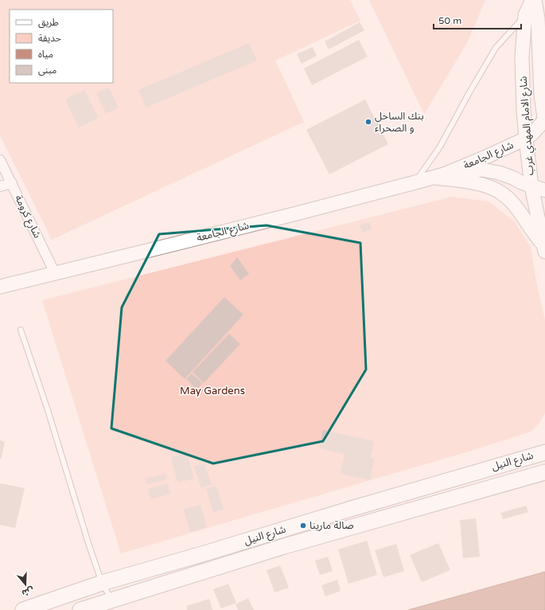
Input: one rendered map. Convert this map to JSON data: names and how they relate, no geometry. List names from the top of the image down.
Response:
{
  "streets": {
    "main road": ["شارع الامام المهدي غرب", "شارع الجامعة", "شارع النيل"],
    "street": ["شارع كرومة"]
  },
  "crossings": [
    ["شارع الامام المهدي غرب", "شارع الجامعة"],
    ["شارع الجامعة", "شارع كرومة"]
  ],
  "parks": ["May Gardens"],
  "places": ["بنك الساحل و الصحراء", "صالة مارينا"],
  "legend": [
    "طريق",
    "حديقة",
    "مياه",
    "مبنى"
  ],
  "scale_bar": "50 m",
  "north": "bottom"
}
